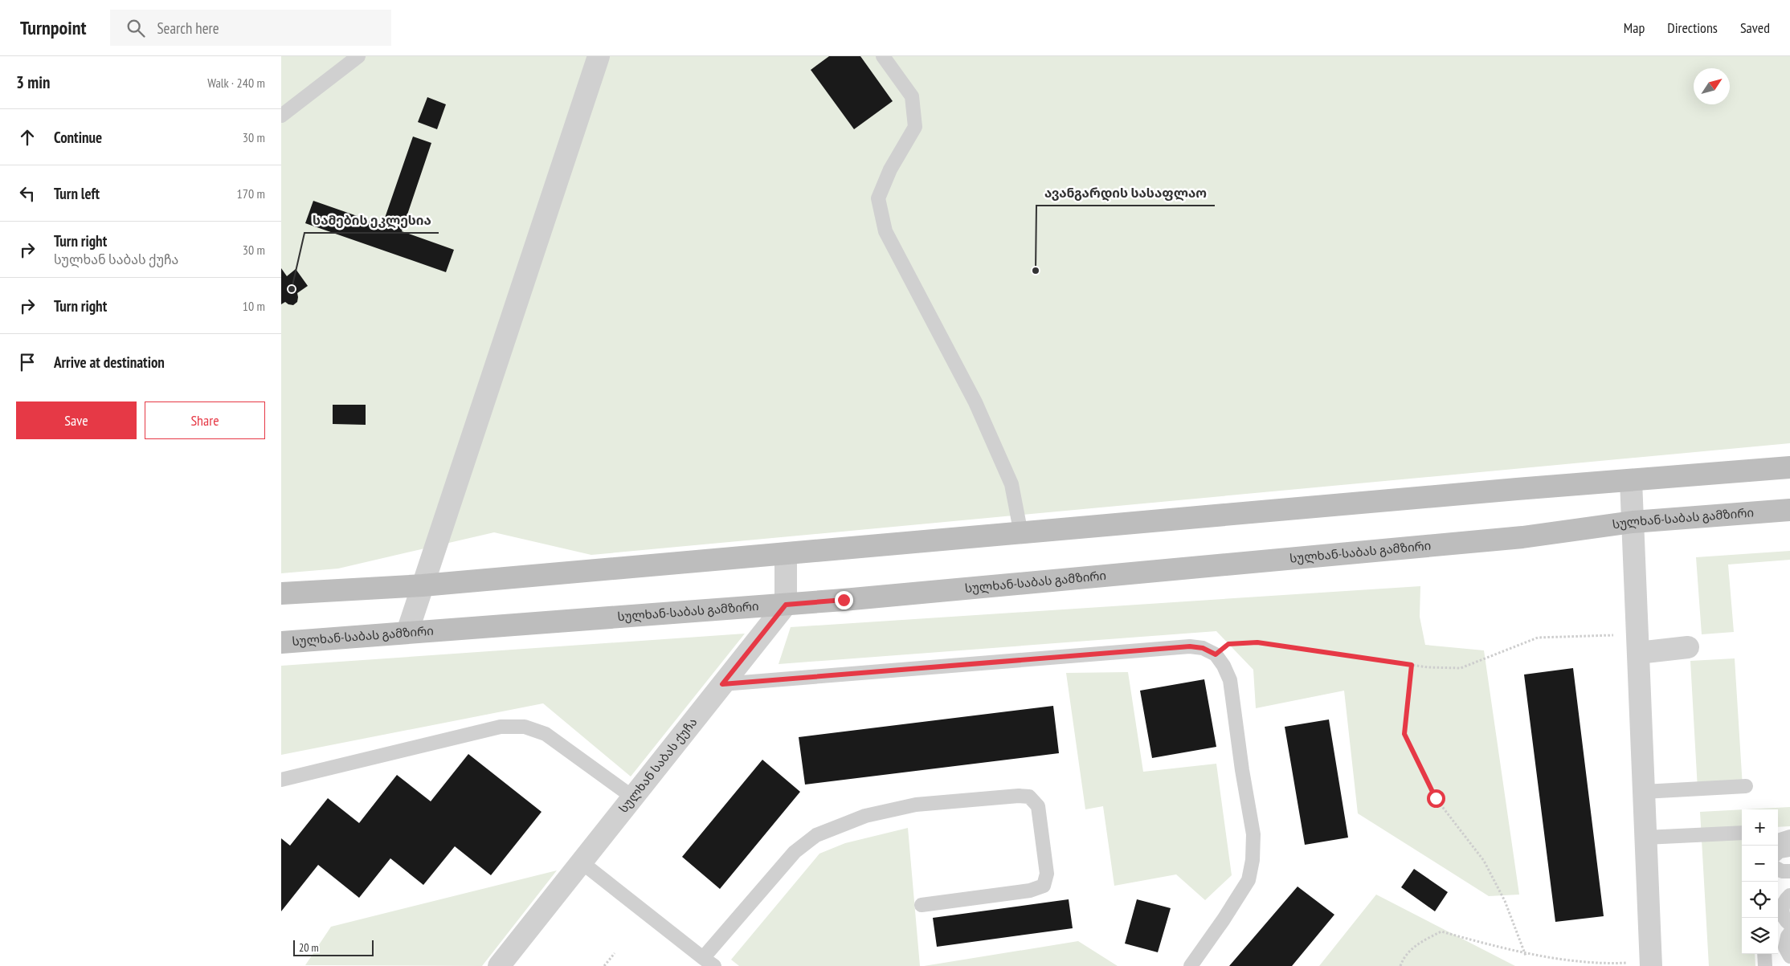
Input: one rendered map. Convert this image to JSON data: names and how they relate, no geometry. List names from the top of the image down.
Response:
{
  "streets": {
    "main road": ["სულხან-საბას გამზირი"],
    "street": ["სულხან საბას ქუჩა"]
  },
  "crossings": [
    ["სულხან-საბას გამზირი", "სულხან საბას ქუჩა"]
  ],
  "places": ["ავანგარდის სასაფლაო", "სამების ეკლესია"],
  "scale_bar": "20 m",
  "north": "top right",
  "page": {
    "header": "Turnpoint",
    "search": "Search here",
    "nav": ["Map", "Directions", "Saved"],
    "heading": ["3 min", "Walk · 240 m"],
    "list": [
      ["Continue", "30 m"],
      ["Turn left", "170 m"],
      ["Turn right", "სულხან საბას ქუჩა", "30 m"],
      ["Turn right", "10 m"],
      "Arrive at destination"
    ],
    "buttons": ["Save", "Share"],
    "map_buttons": ["+", "−"],
    "scale": "20 m"
  }
}
